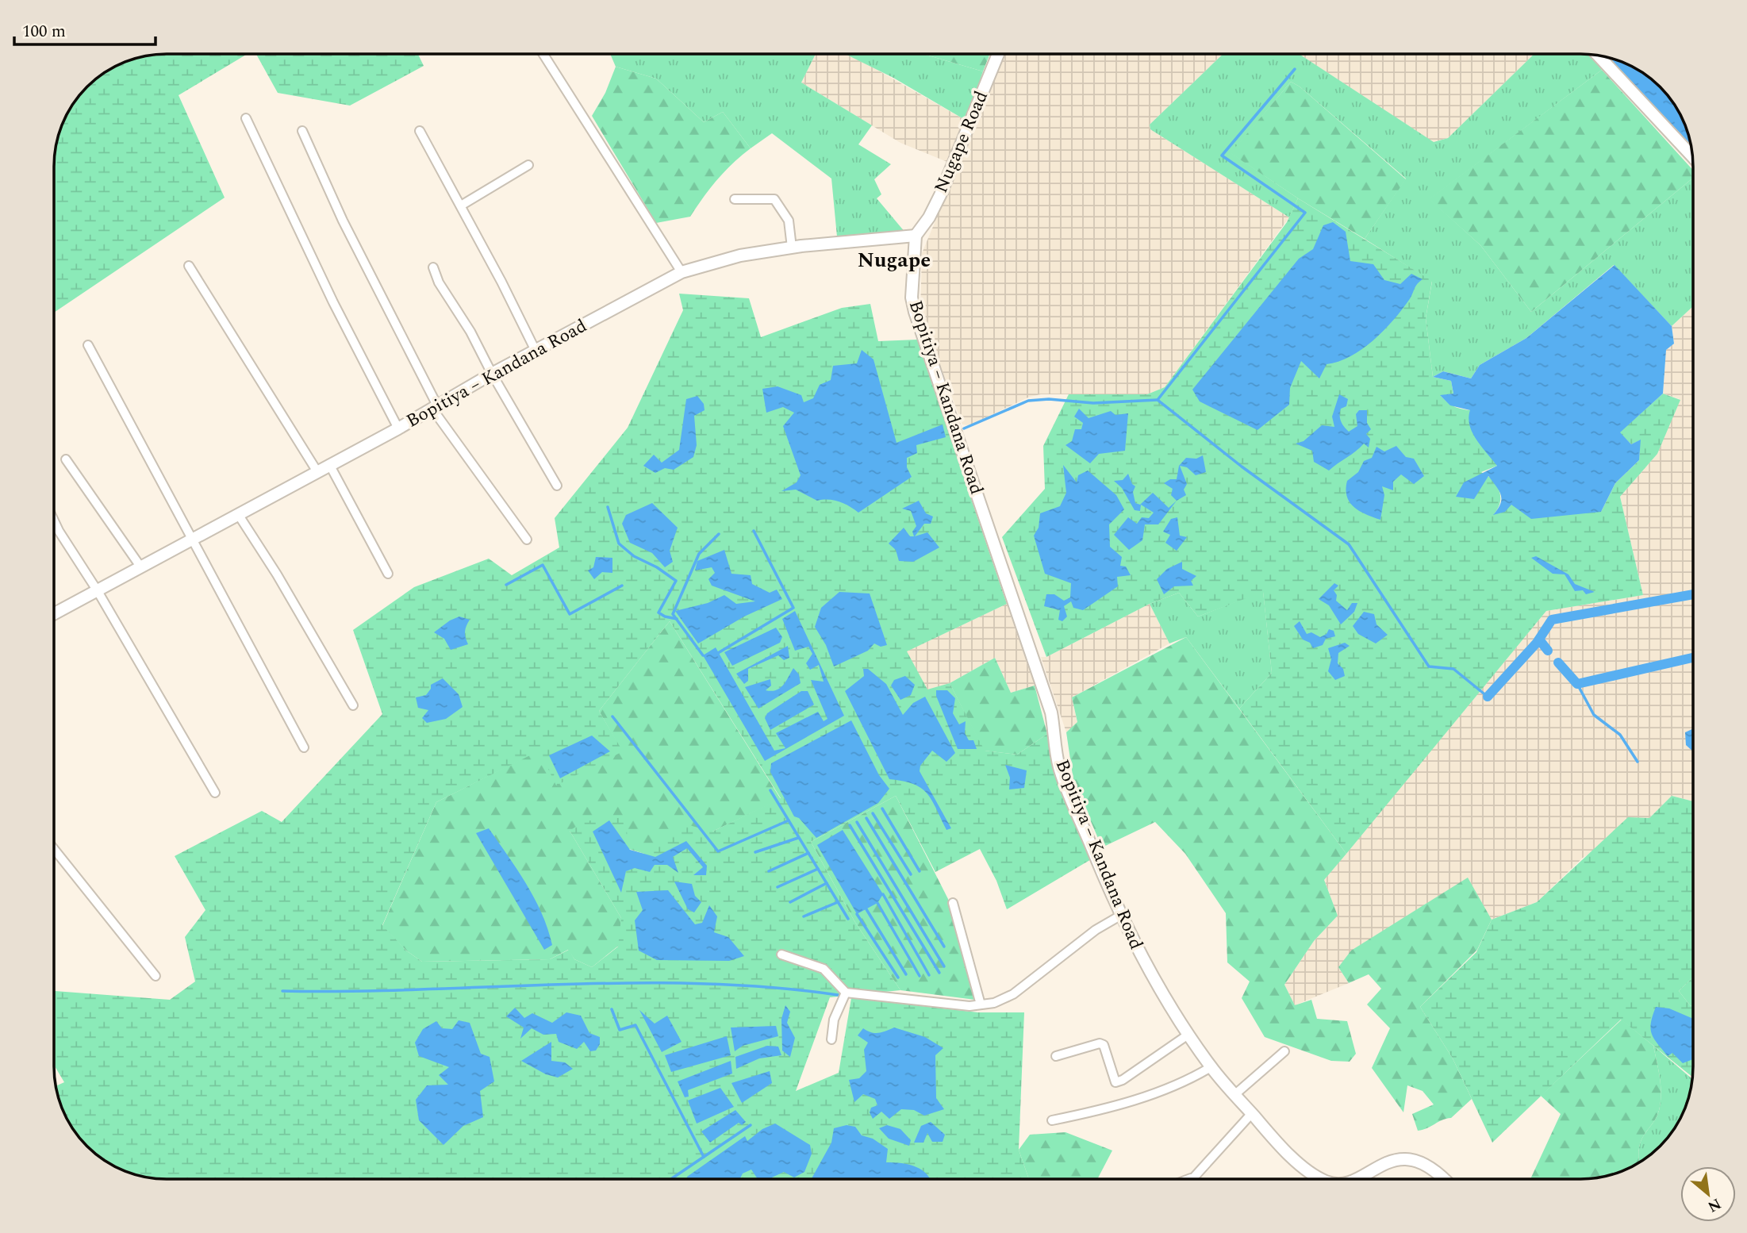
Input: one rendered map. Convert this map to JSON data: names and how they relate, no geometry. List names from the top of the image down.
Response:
{
  "streets": {
    "main road": ["Nugape Road", "Bopitiya – Kandana Road"]
  },
  "crossings": [
    ["Nugape Road", "Bopitiya – Kandana Road"]
  ],
  "districts": ["Nugape"],
  "scale_bar": "100 m",
  "north": "bottom right"
}
